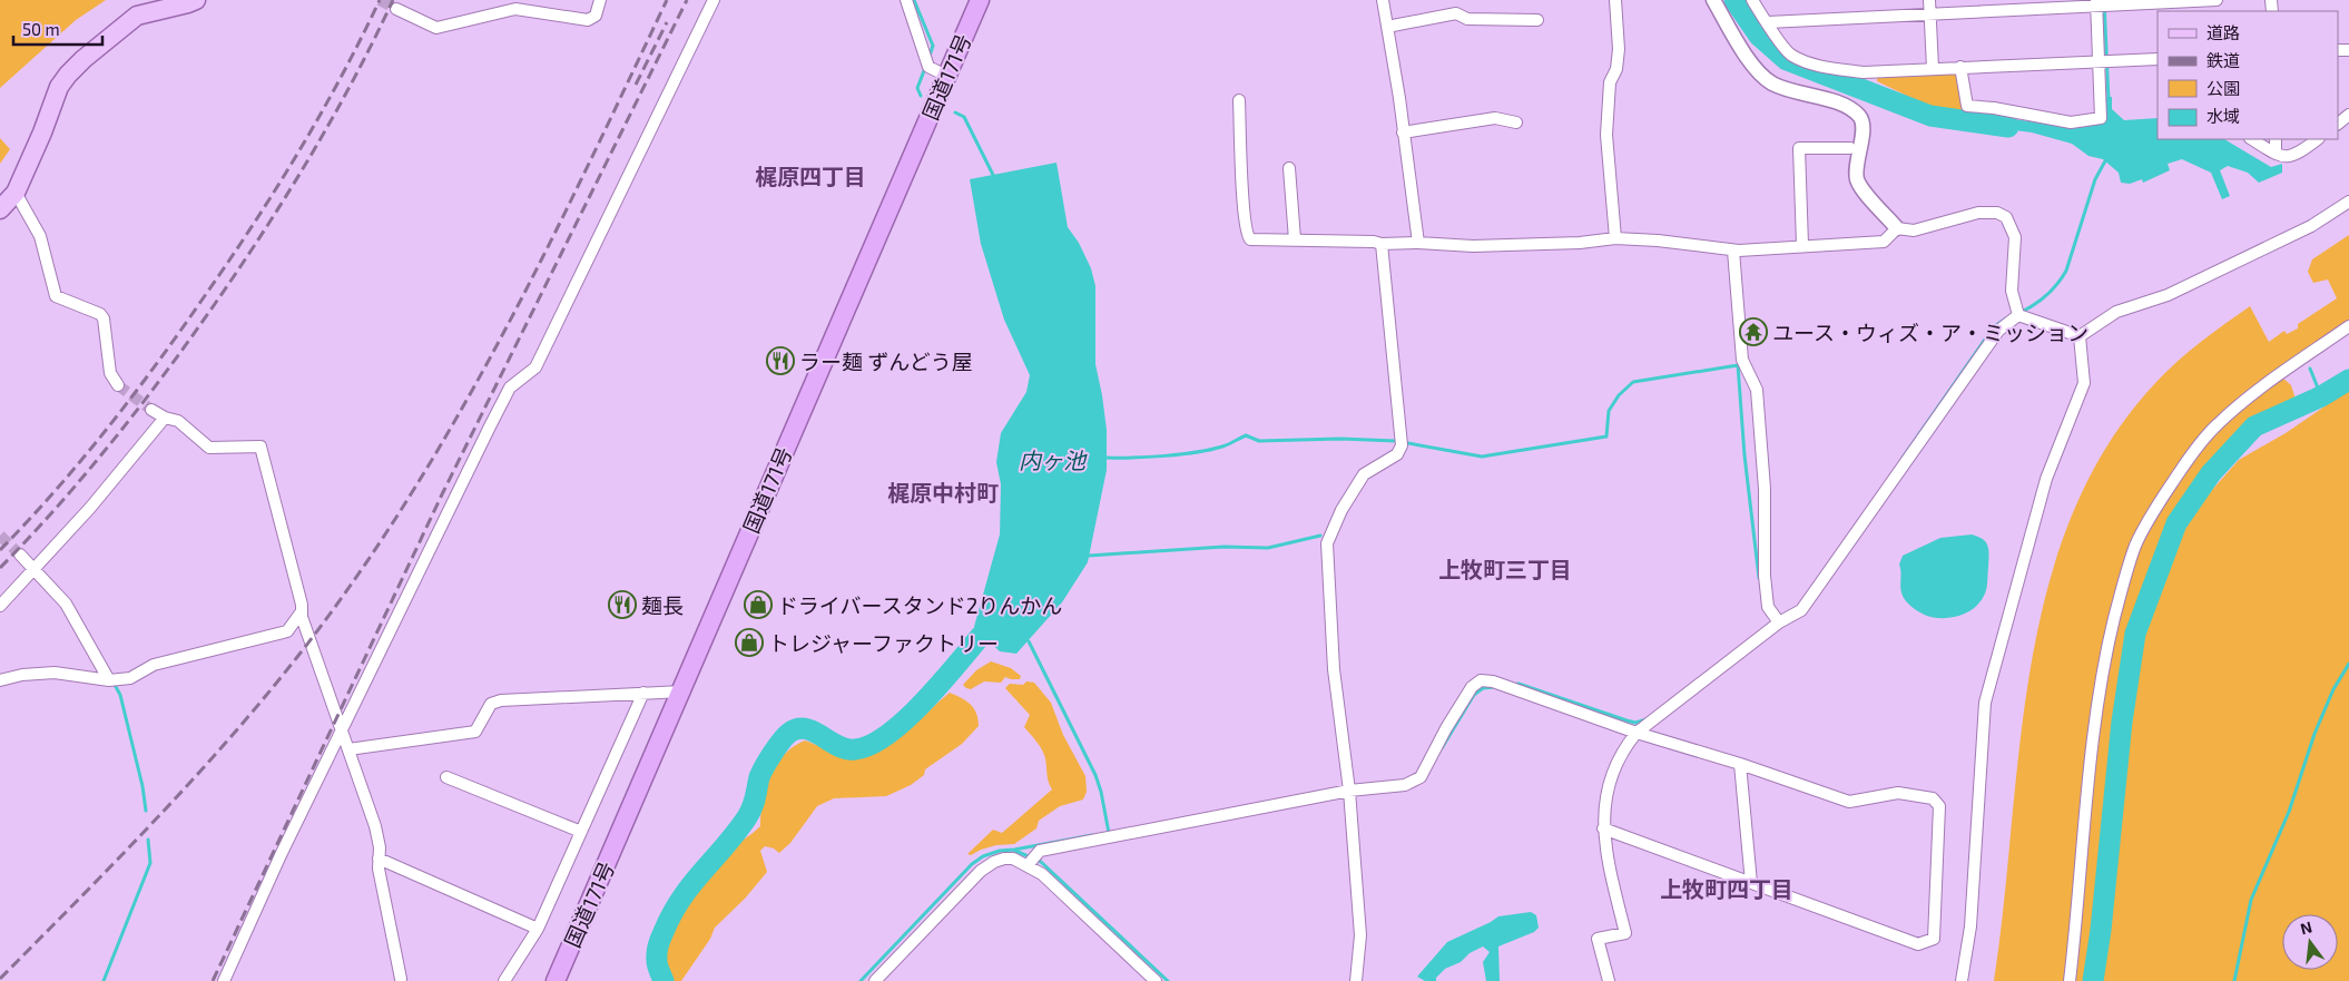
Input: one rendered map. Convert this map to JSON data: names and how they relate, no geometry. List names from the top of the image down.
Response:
{
  "streets": {
    "highway": ["国道171号"]
  },
  "districts": [
    "梶原四丁目",
    "梶原中村町",
    "上牧町三丁目",
    "上牧町四丁目"
  ],
  "water": ["内ヶ池"],
  "places": {
    "temple": ["ユース・ウィズ・ア・ミッション"],
    "restaurant": ["ラー麺 ずんどう屋", "麺長"],
    "shop": ["ドライバースタンド2りんかん", "トレジャーファクトリー"]
  },
  "legend": [
    "道路",
    "鉄道",
    "公園",
    "水域"
  ],
  "scale_bar": "50 m",
  "north": "top"
}
